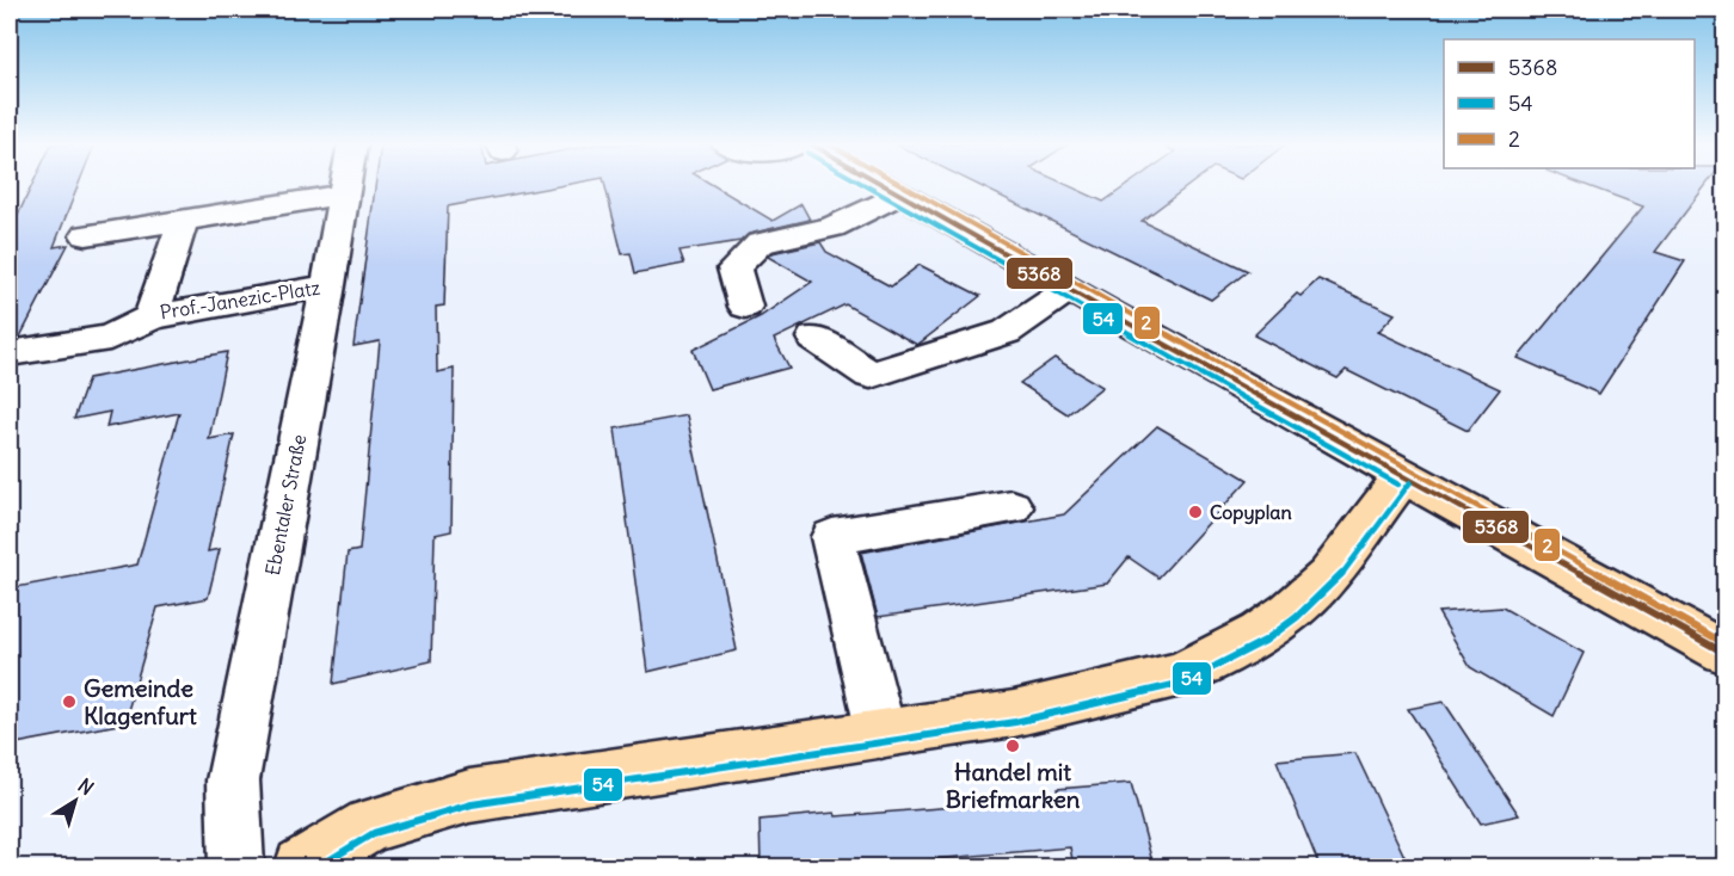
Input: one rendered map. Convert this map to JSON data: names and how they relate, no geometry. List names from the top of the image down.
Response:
{
  "streets": {
    "street": ["Prof.-Janezic-Platz", "Ebentaler Straße"]
  },
  "crossings": [
    ["Prof.-Janezic-Platz", "Ebentaler Straße"]
  ],
  "places": ["Copyplan", "Gemeinde Klagenfurt", "Handel mit Briefmarken"],
  "lines": ["transit line 5368", "transit line 54", "transit line 2"],
  "legend": ["5368", "54", "2"],
  "north": "top right"
}
